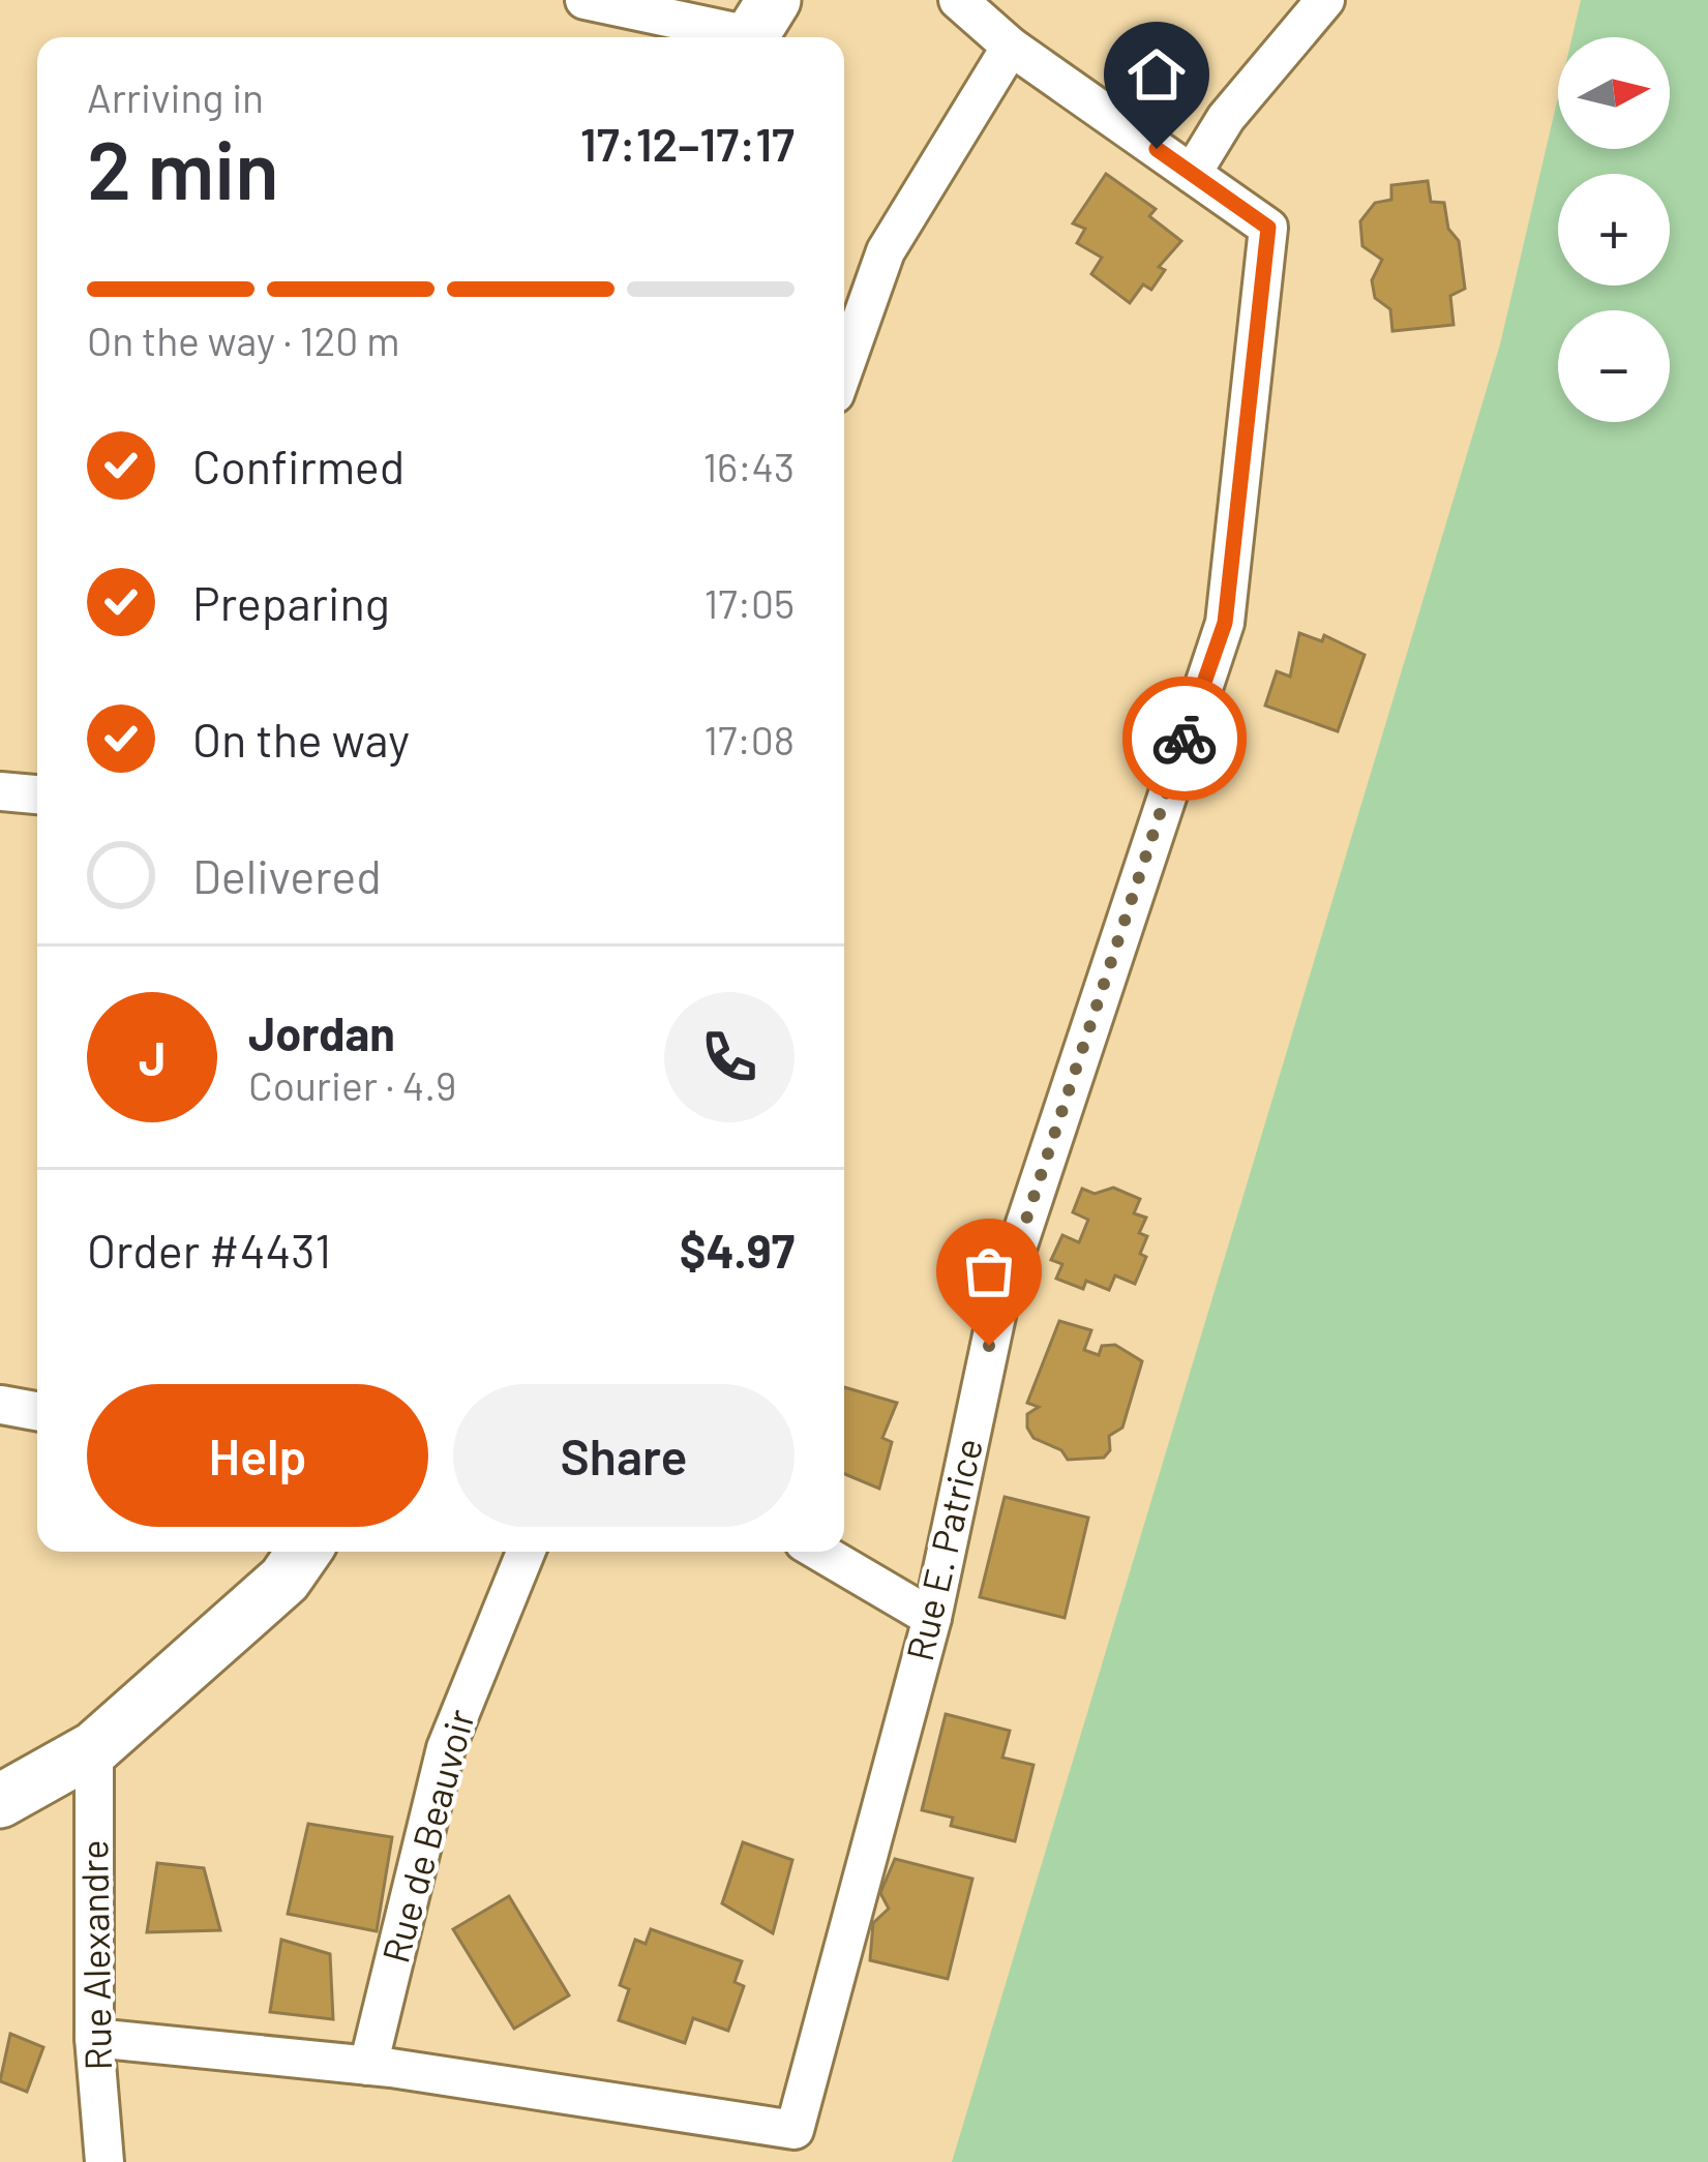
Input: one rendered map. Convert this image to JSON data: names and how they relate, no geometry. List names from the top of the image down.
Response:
{
  "streets": {
    "street": ["Rue E. Patrice", "Rue de Beauvoir", "Rue Alexandre"]
  },
  "crossings": [
    ["Rue E. Patrice", "Rue de Beauvoir"],
    ["Rue E. Patrice", "Rue Alexandre"]
  ],
  "north": "right",
  "page": {
    "map_buttons": ["+", "−"],
    "heading": ["2 min", "Arriving in", "17:12–17:17"],
    "panel": [
      "Jordan",
      "Courier · 4.9",
      "Order #4431",
      "$4.97"
    ],
    "bar": "On the way · 120 m",
    "list": [
      ["Confirmed", "16:43"],
      ["Preparing", "17:05"],
      ["On the way", "17:08"],
      "Delivered"
    ],
    "round": "J",
    "buttons": ["Help", "Share"]
  }
}
